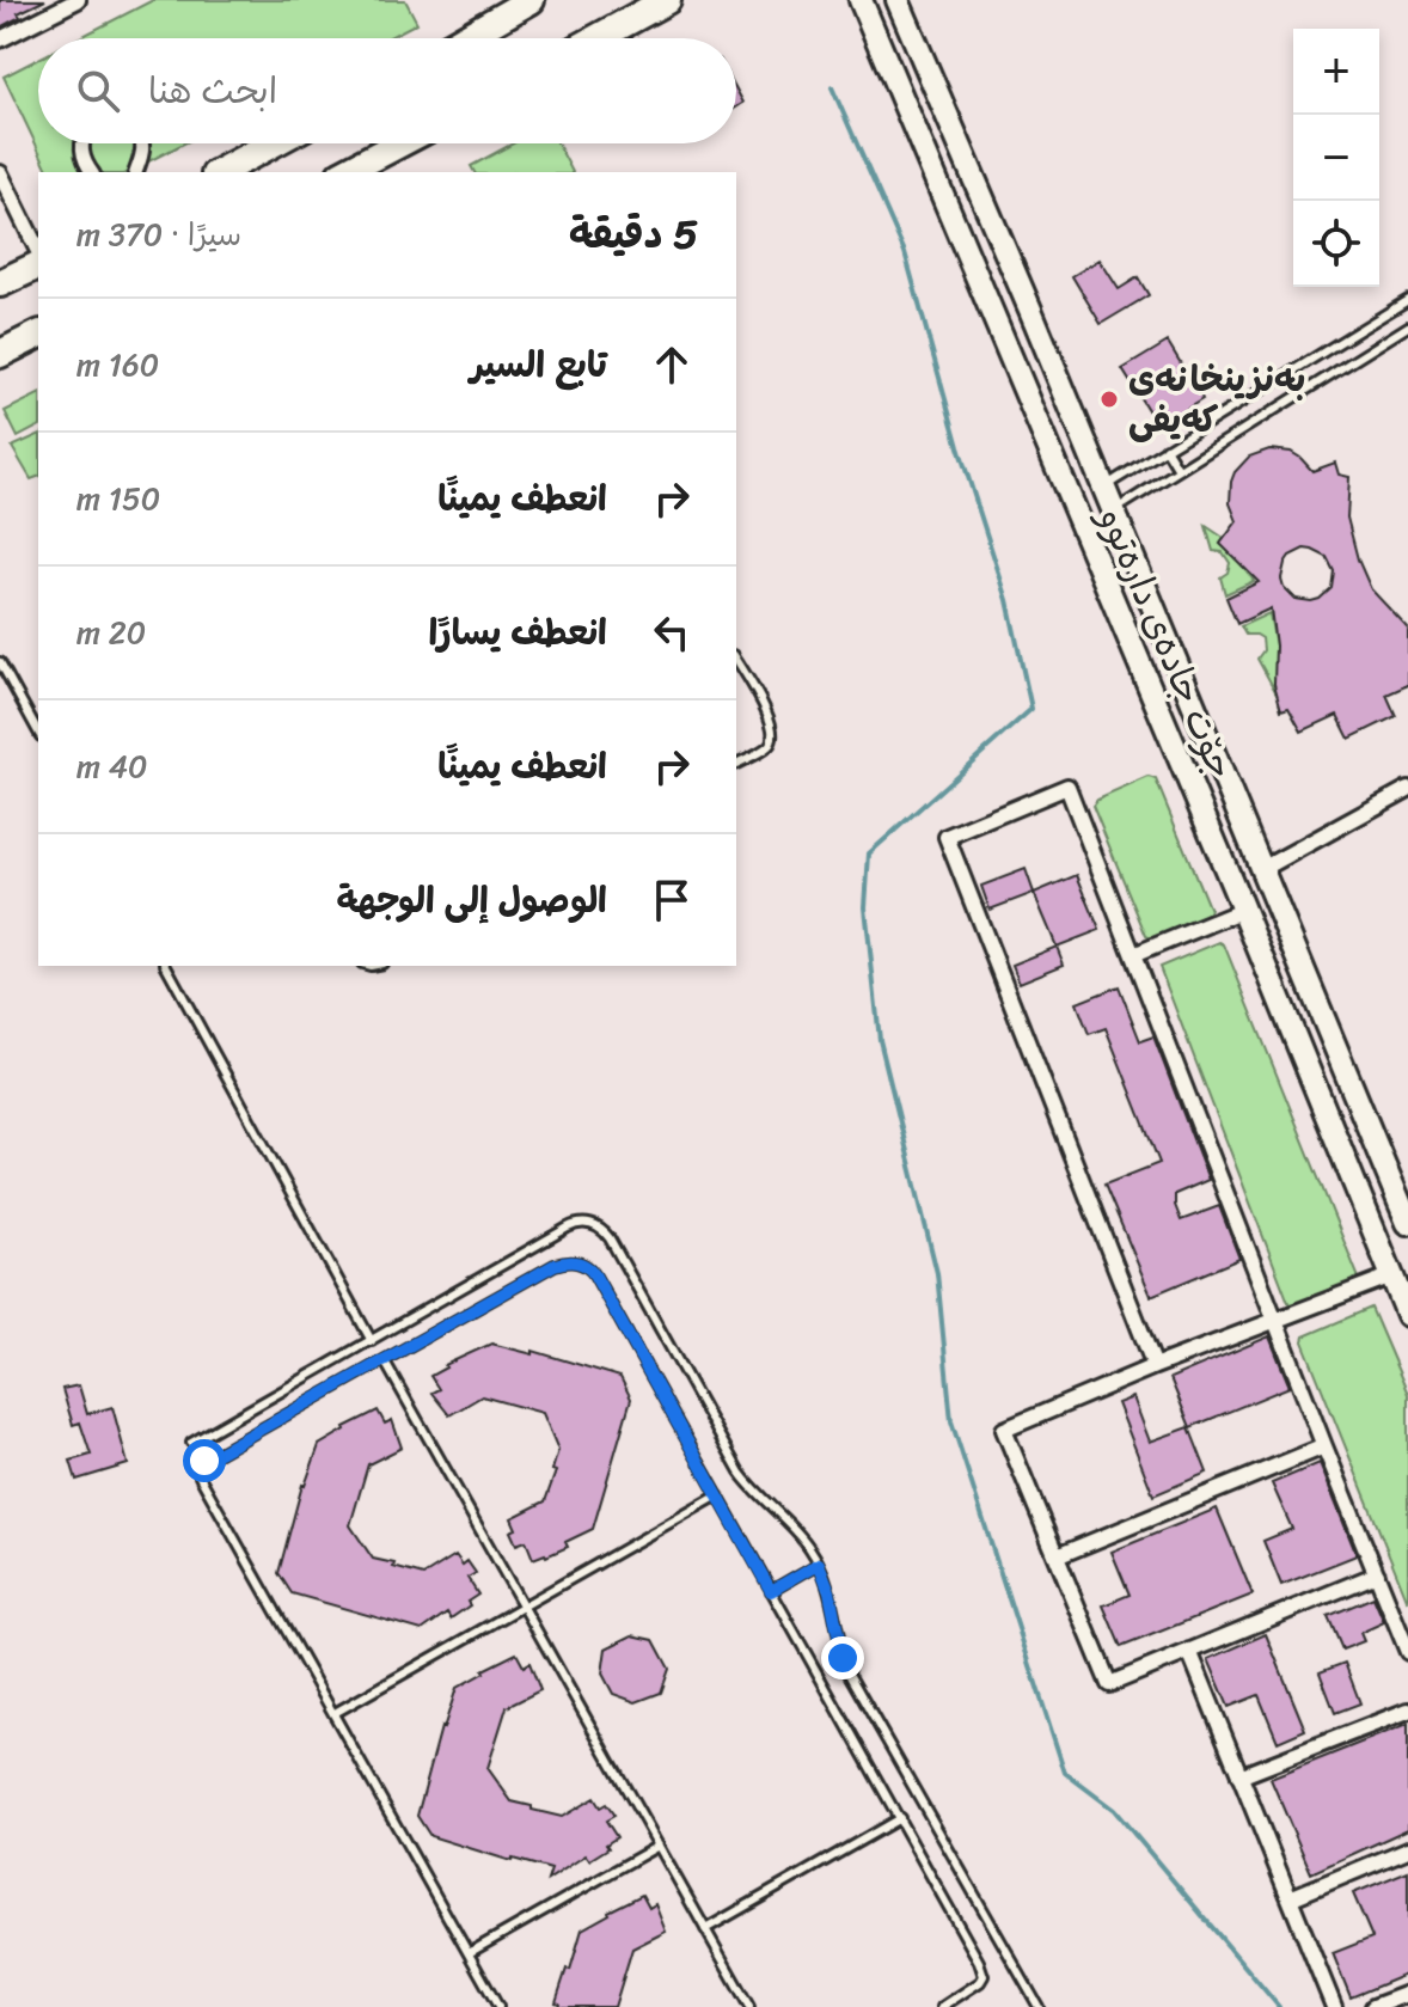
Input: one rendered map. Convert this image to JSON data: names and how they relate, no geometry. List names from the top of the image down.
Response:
{
  "streets": {
    "main road": ["جۆت جادەی دارەتوو"]
  },
  "places": ["بەنزینخانەی کەیفی"],
  "page": {
    "map_buttons": ["+", "−"],
    "search": "ابحث هنا",
    "heading": ["5 دقيقة", "سيرًا · 370 m"],
    "list": [
      ["تابع السير", "160 m"],
      ["انعطف يمينًا", "150 m"],
      ["انعطف يسارًا", "20 m"],
      ["انعطف يمينًا", "40 m"],
      "الوصول إلى الوجهة"
    ]
  }
}
